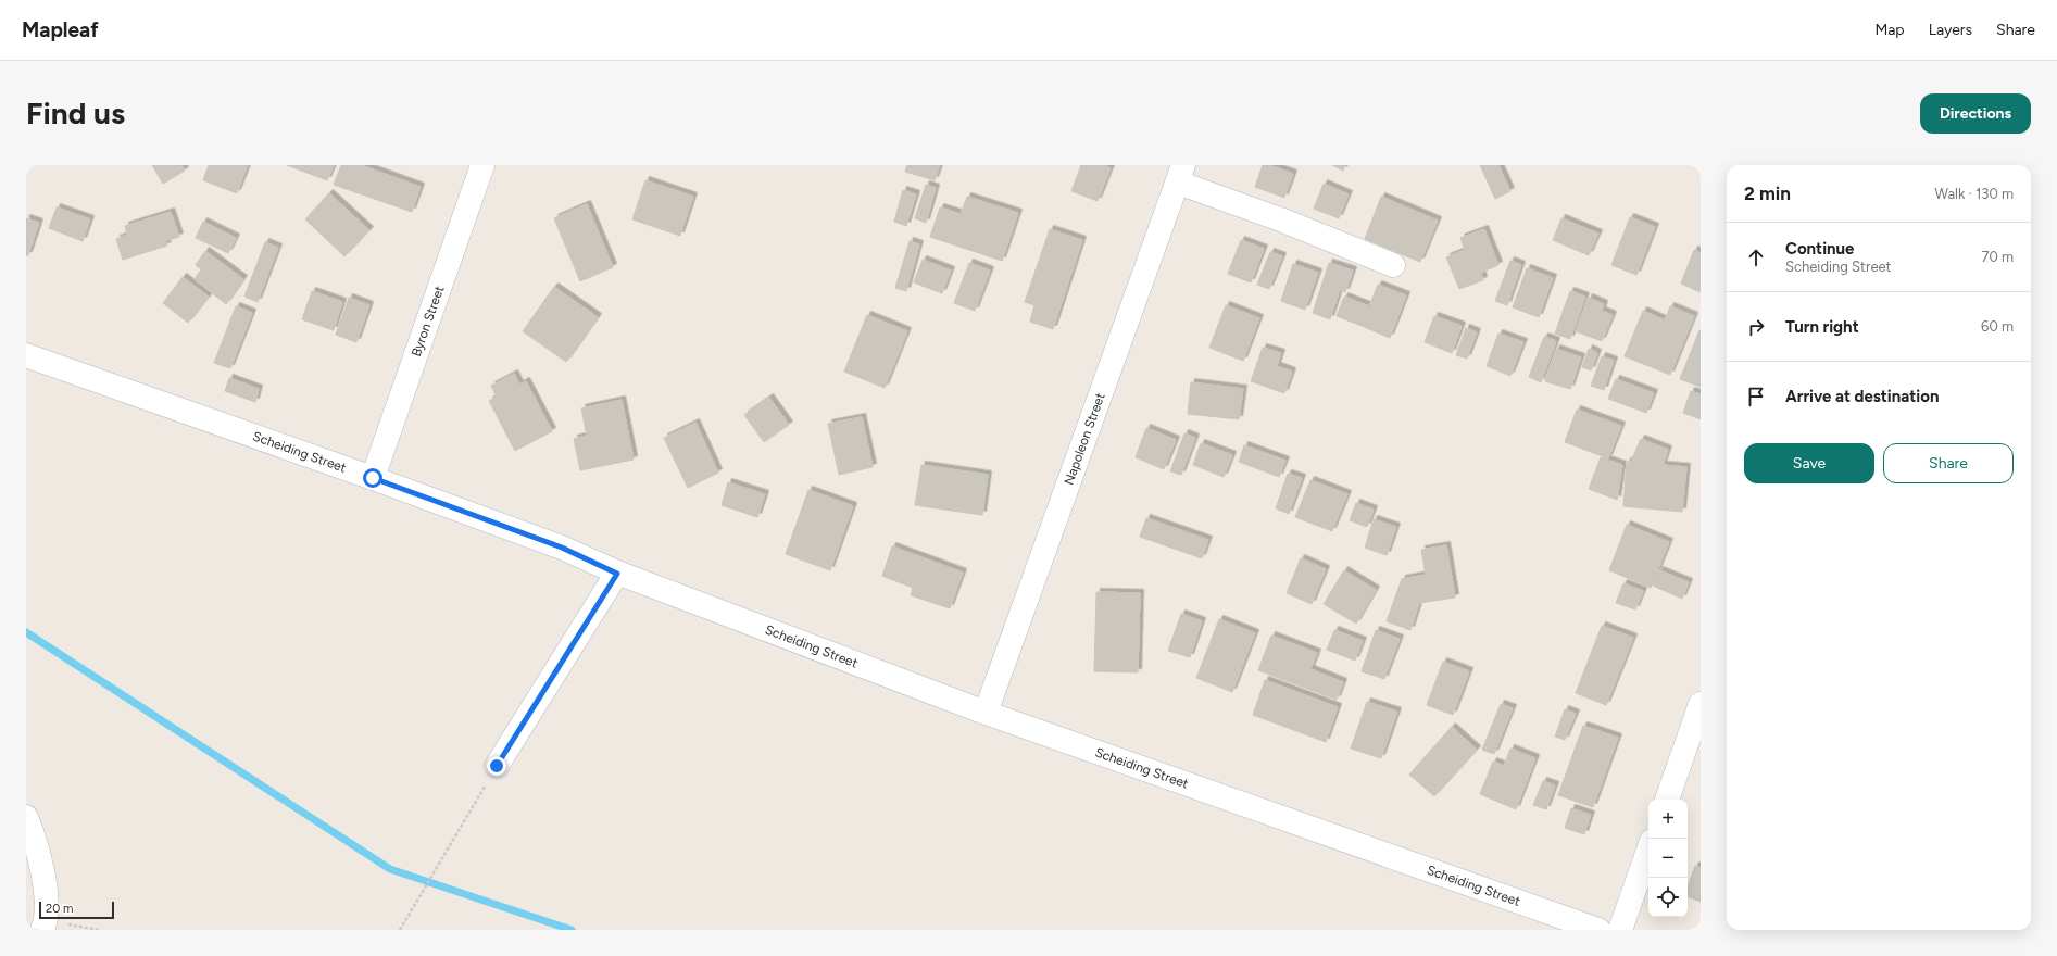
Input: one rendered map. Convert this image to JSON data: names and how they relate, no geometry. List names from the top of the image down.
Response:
{
  "streets": {
    "street": ["Byron Street", "Napoleon Street", "Scheiding Street"]
  },
  "crossings": [
    ["Byron Street", "Scheiding Street"],
    ["Napoleon Street", "Scheiding Street"]
  ],
  "scale_bar": "20 m",
  "page": {
    "header": "Mapleaf",
    "nav": ["Map", "Layers", "Share"],
    "buttons": [
      "Directions",
      ["Save", "Share"]
    ],
    "title": "Find us",
    "heading": ["2 min", "Walk · 130 m"],
    "list": [
      ["Continue", "Scheiding Street", "70 m"],
      ["Turn right", "60 m"],
      "Arrive at destination"
    ],
    "map_buttons": ["+", "−"],
    "scale": "20 m"
  }
}
